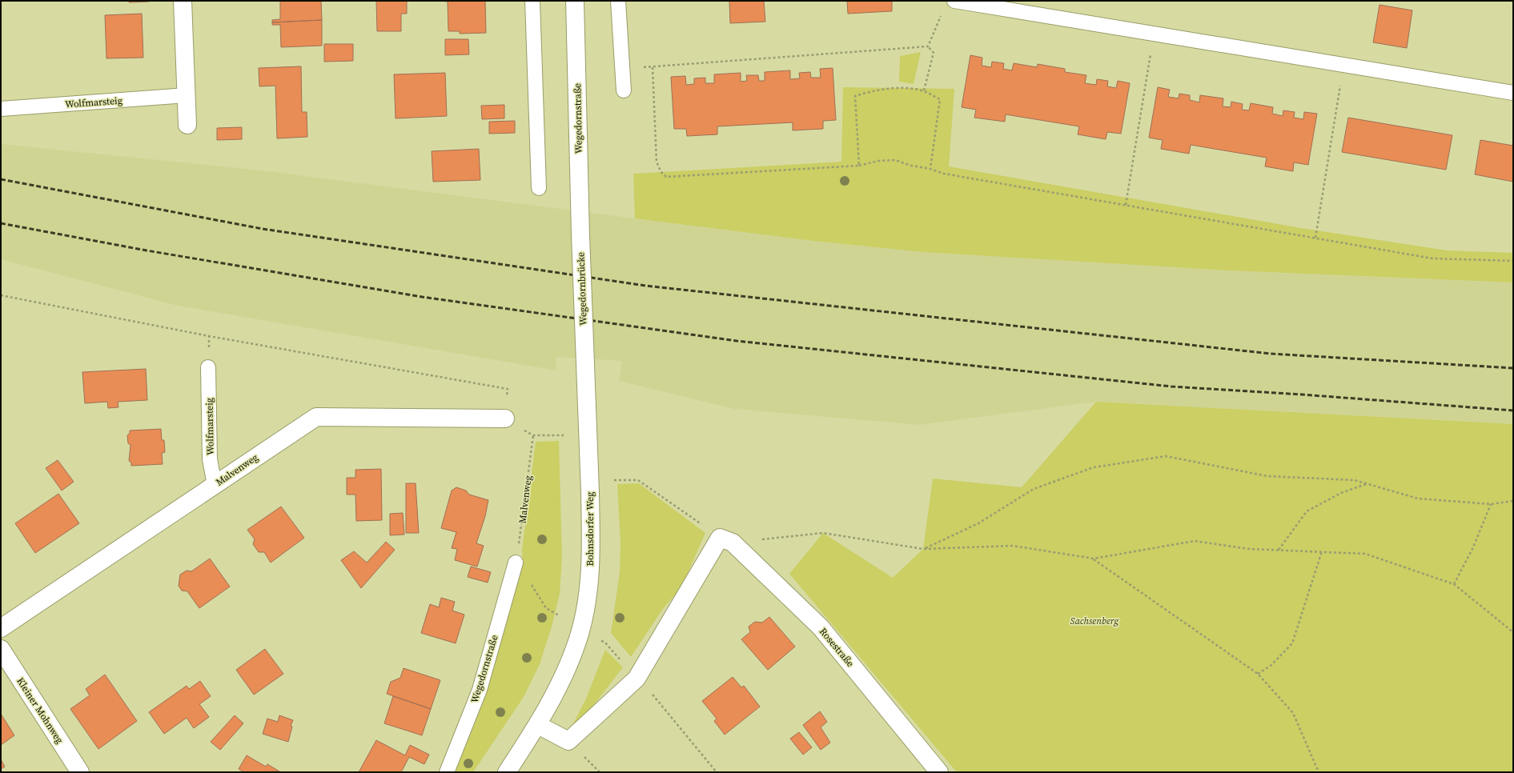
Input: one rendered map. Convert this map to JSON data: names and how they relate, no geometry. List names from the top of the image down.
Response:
{
  "streets": {
    "street": [
      "Wegedornstraße",
      "Wegedornbrücke",
      "Malvenweg",
      "Bohnsdorfer Weg",
      "Rosestraße",
      "Kleiner Mohnweg"
    ],
    "lane": ["Wolfmarsteig"]
  },
  "crossings": [
    ["Wolfmarsteig", "Malvenweg"],
    ["Wegedornstraße", "Wegedornbrücke"],
    ["Wegedornstraße", "Malvenweg"],
    ["Wegedornbrücke", "Bohnsdorfer Weg"]
  ],
  "parks": ["Sachsenberg"]
}
